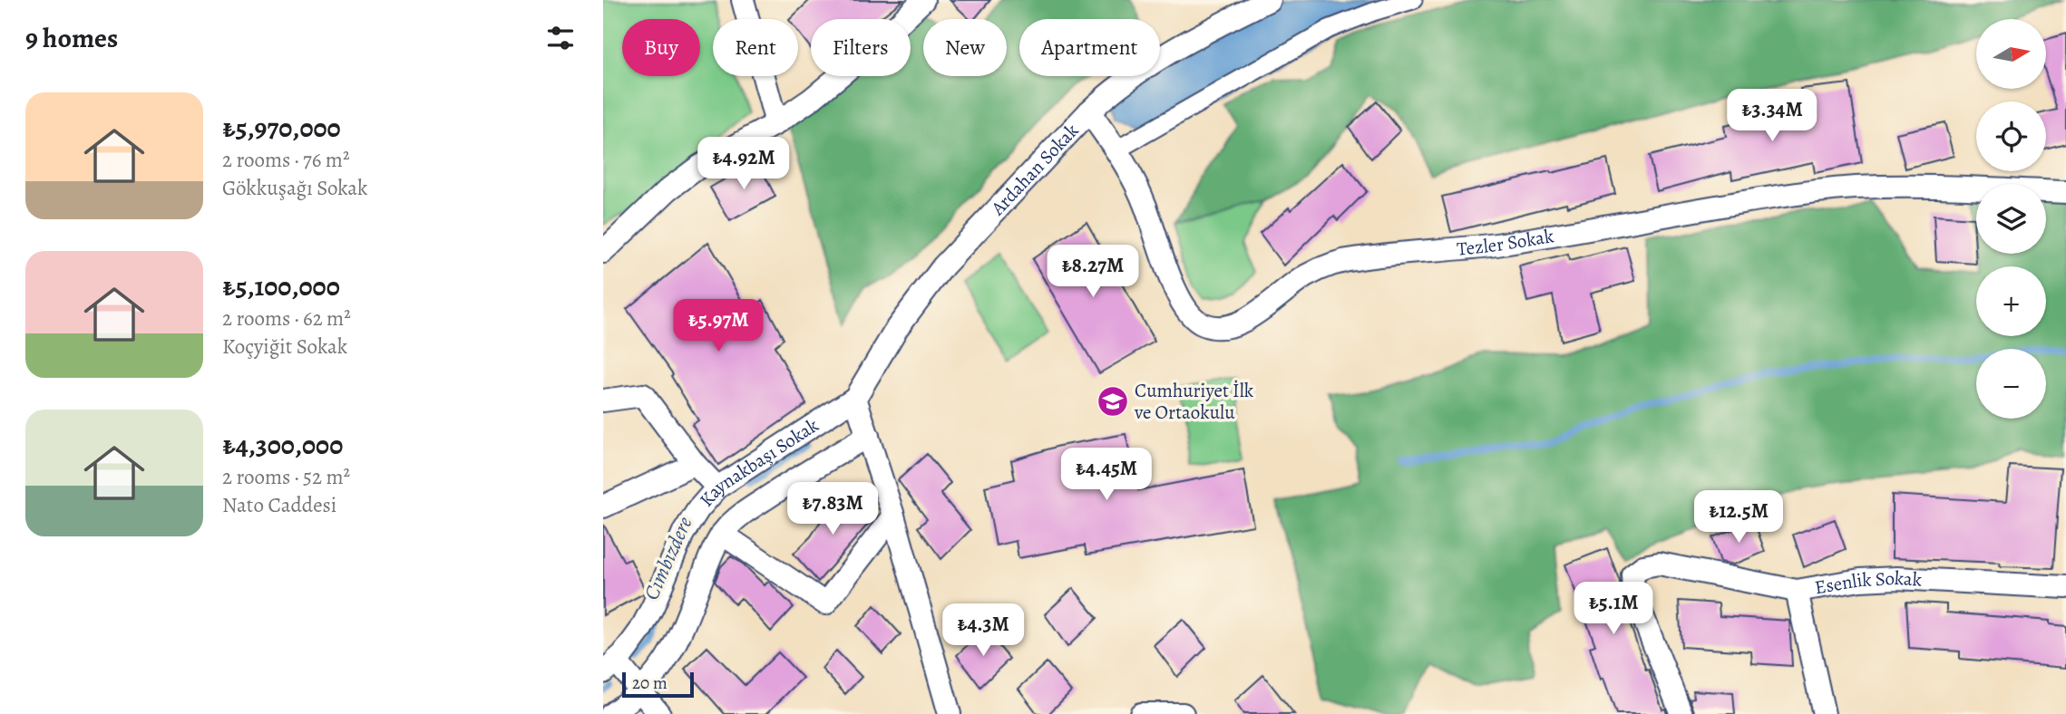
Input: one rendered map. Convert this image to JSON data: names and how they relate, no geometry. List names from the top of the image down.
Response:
{
  "streets": {
    "street": [
      "Ardahan Sokak",
      "Tezler Sokak",
      "Kaynakbaşı Sokak",
      "Esenlik Sokak"
    ]
  },
  "crossings": [
    ["Ardahan Sokak", "Tezler Sokak"],
    ["Ardahan Sokak", "Kaynakbaşı Sokak"]
  ],
  "water": ["Cımbızdere"],
  "places": {
    "school or university": ["Cumhuriyet İlk ve Ortaokulu"]
  },
  "scale_bar": "20 m",
  "north": "right",
  "page": {
    "heading": "9 homes",
    "map_buttons": ["+", "−"],
    "chip": [
      "Buy",
      "Rent",
      "Filters",
      "New",
      "Apartment"
    ],
    "list": [
      {
        "name": "₺5,970,000",
        "note": "2 rooms · 76 m² · Gökkuşağı Sokak"
      },
      {
        "name": "₺5,100,000",
        "note": "2 rooms · 62 m² · Koçyiğit Sokak"
      },
      {
        "name": "₺4,300,000",
        "note": "2 rooms · 52 m² · Nato Caddesi"
      }
    ],
    "price": [
      "₺3.34M",
      "₺4.92M",
      "₺8.27M",
      "₺5.97M",
      "₺4.45M",
      "₺7.83M",
      "₺12.5M",
      "₺5.1M",
      "₺4.3M"
    ],
    "scale": "20 m"
  }
}
